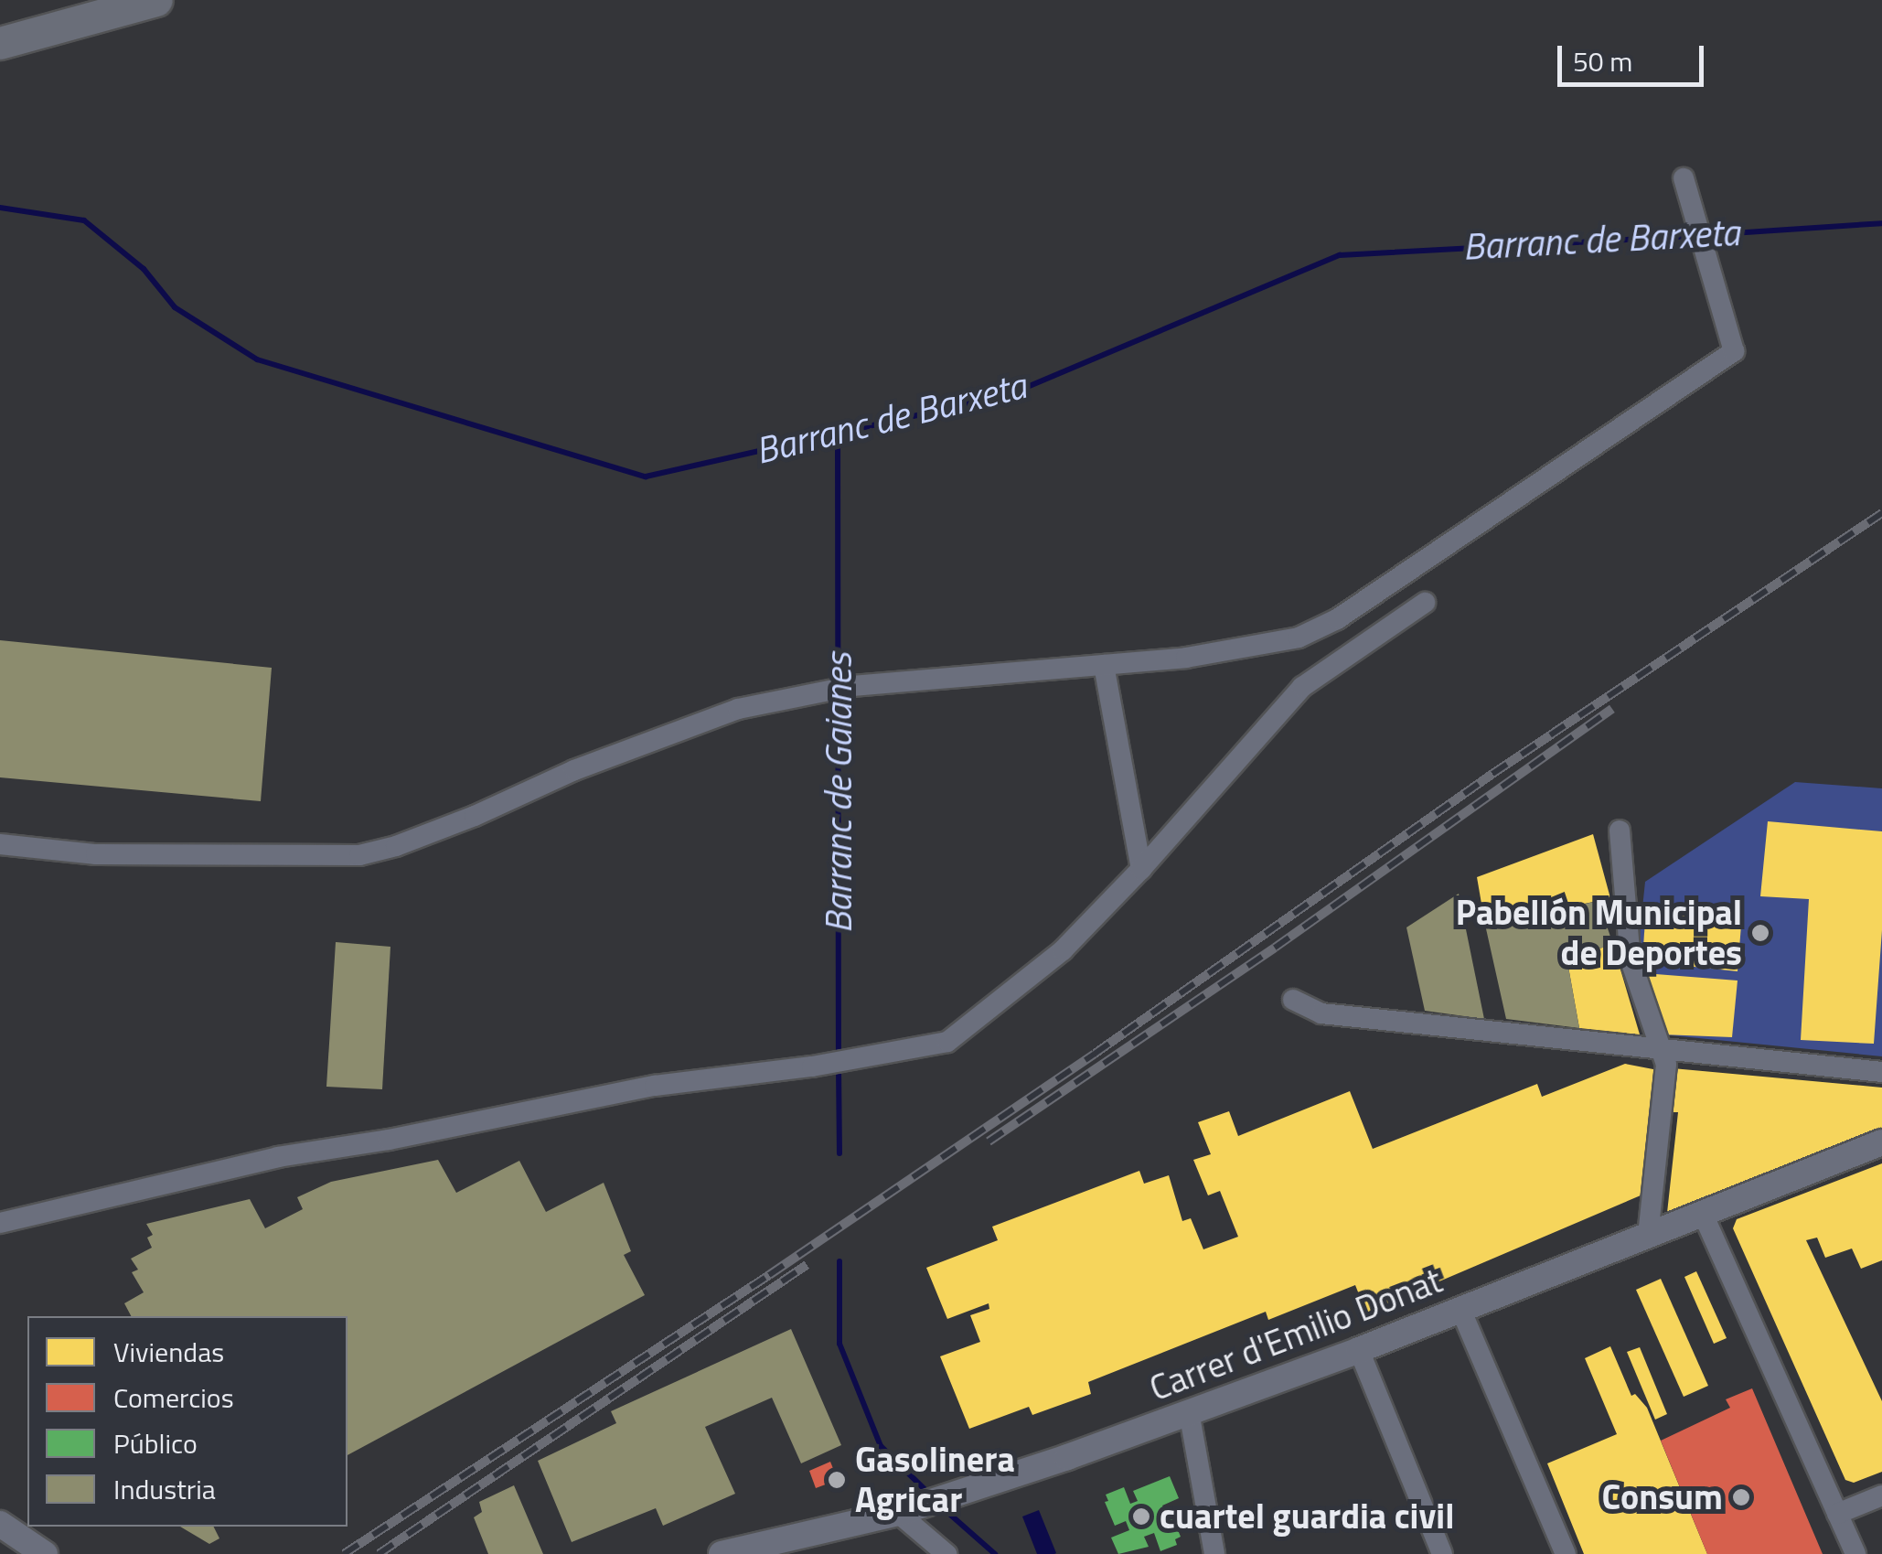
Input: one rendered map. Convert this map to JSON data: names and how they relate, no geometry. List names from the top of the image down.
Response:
{
  "streets": {
    "street": ["Carrer d'Emilio Donat"]
  },
  "water": ["Barranc de Barxeta", "Barranc de Gaianes"],
  "places": [
    "Pabellón Municipal de Deportes",
    "Gasolinera Agricar",
    "Consum",
    "cuartel guardia civil"
  ],
  "legend": [
    "Viviendas",
    "Comercios",
    "Público",
    "Industria"
  ],
  "scale_bar": "50 m"
}
